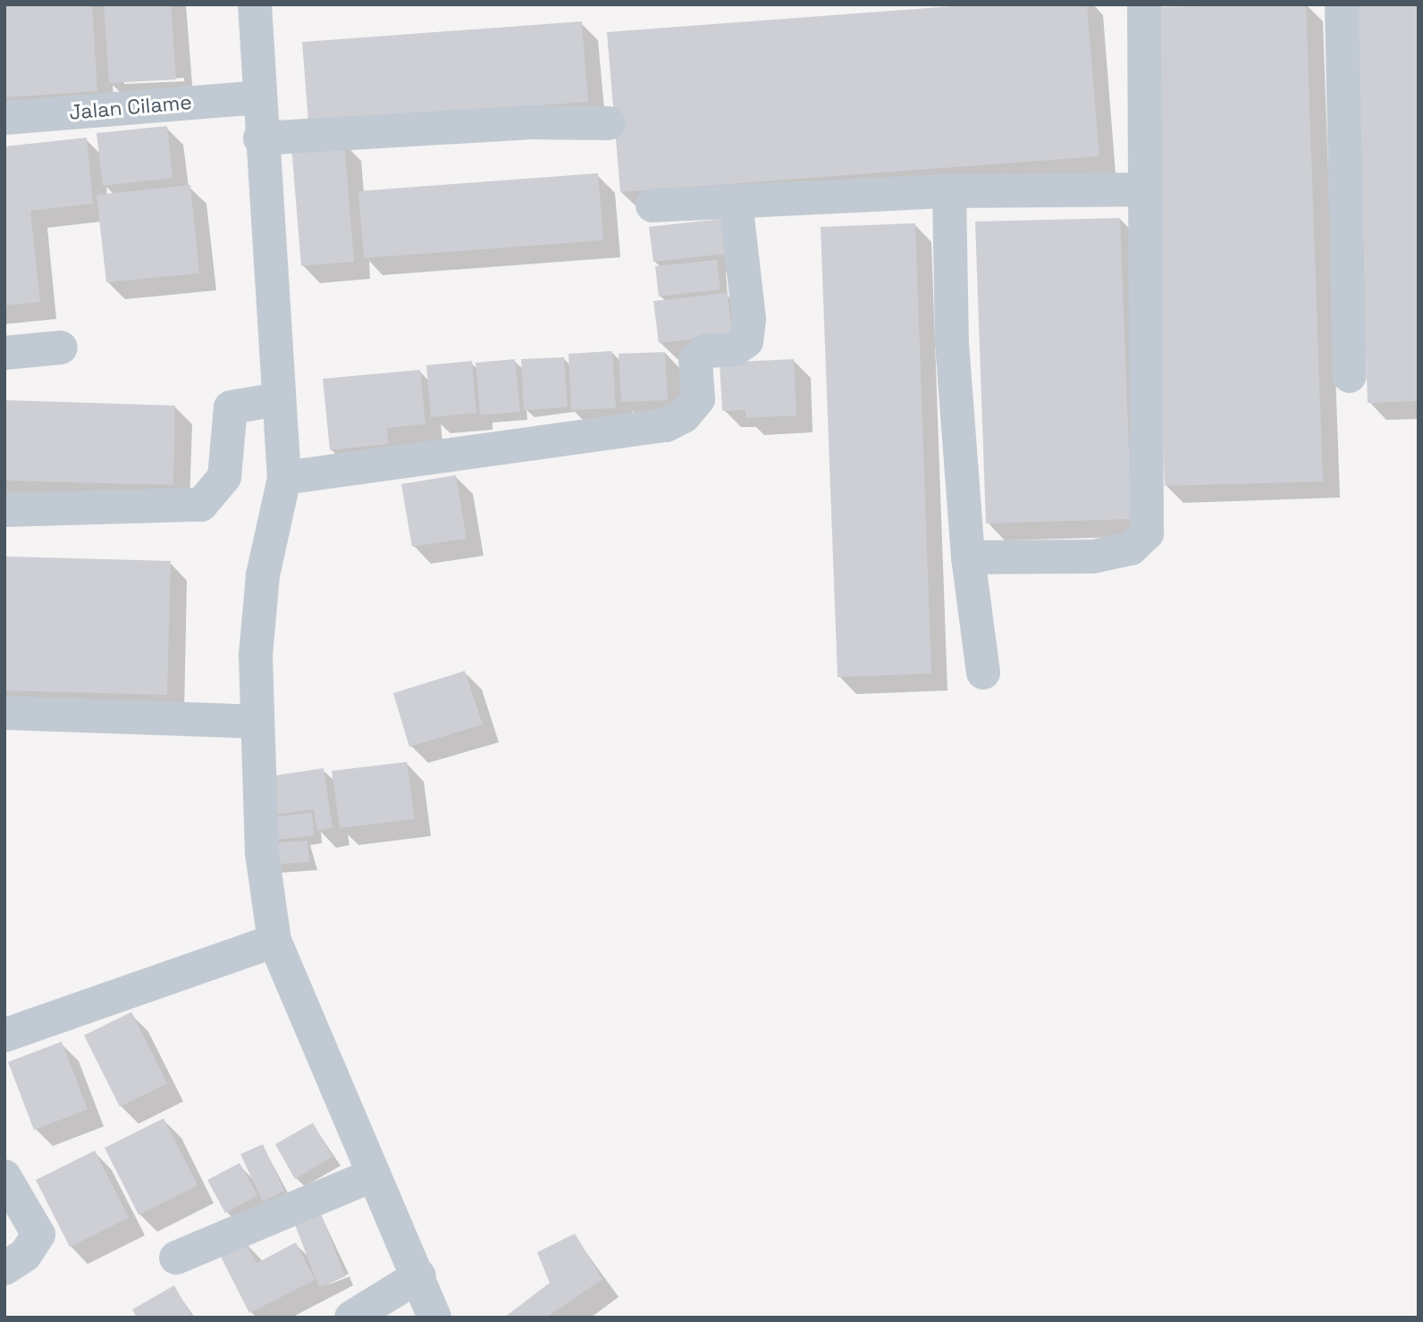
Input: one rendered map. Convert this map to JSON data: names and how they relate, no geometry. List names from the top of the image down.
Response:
{
  "streets": {
    "street": ["Jalan Cilame"]
  }
}
